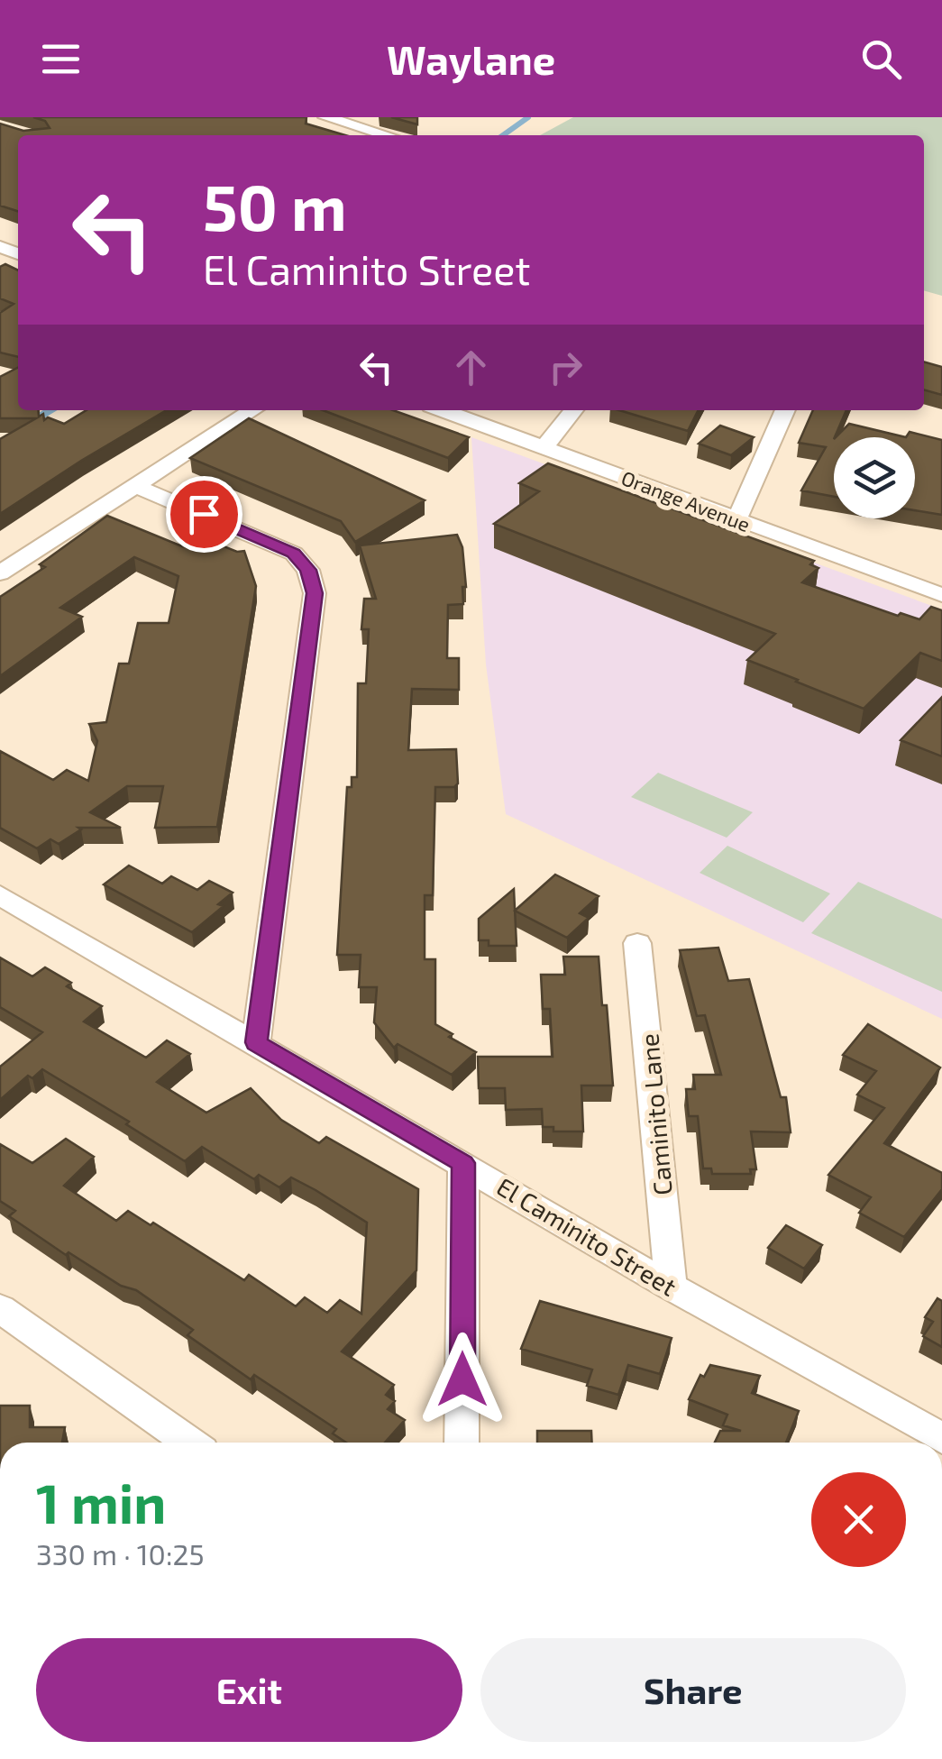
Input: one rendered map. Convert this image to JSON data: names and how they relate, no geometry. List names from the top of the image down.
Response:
{
  "streets": {
    "street": ["Orange Avenue", "Caminito Lane", "El Caminito Street"]
  },
  "crossings": [
    ["Caminito Lane", "El Caminito Street"]
  ],
  "page": {
    "header": "Waylane",
    "turn": ["50 m", "El Caminito Street"],
    "heading": ["1 min", "330 m · 10:25"],
    "buttons": ["Exit", "Share"]
  }
}
